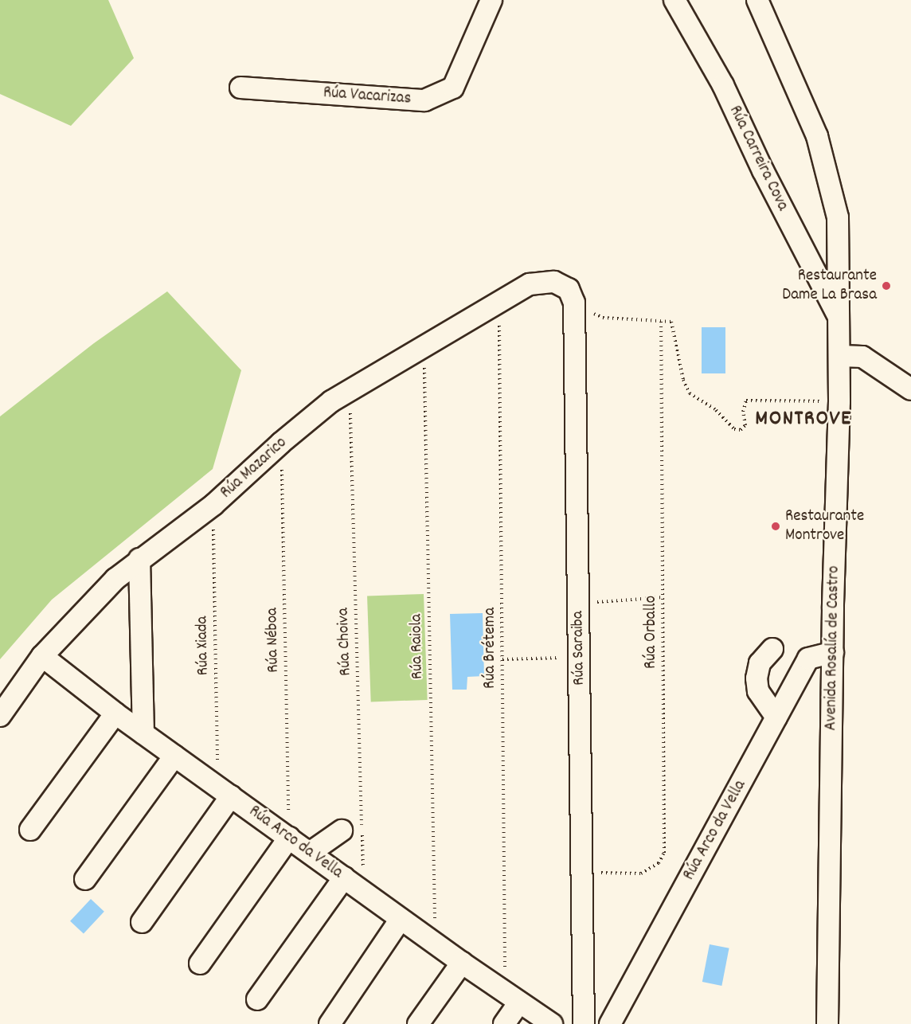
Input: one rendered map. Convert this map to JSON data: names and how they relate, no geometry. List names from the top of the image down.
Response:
{
  "streets": {
    "street": [
      "Rúa Vacarizas",
      "Rúa Carreira Cova",
      "Rúa Mazarico",
      "Rúa Saraiba",
      "Avenida Rosalía de Castro",
      "Rúa Arco da Vella"
    ],
    "path": [
      "Rúa Orballo",
      "Rúa Néboa",
      "Rúa Choiva",
      "Rúa Xiada",
      "Rúa Raiola",
      "Rúa Brétema"
    ]
  },
  "crossings": [
    ["Rúa Carreira Cova", "Avenida Rosalía de Castro"],
    ["Rúa Mazarico", "Rúa Néboa"],
    ["Rúa Mazarico", "Rúa Choiva"],
    ["Rúa Mazarico", "Rúa Xiada"],
    ["Rúa Mazarico", "Rúa Raiola"],
    ["Rúa Mazarico", "Rúa Brétema"],
    ["Rúa Mazarico", "Rúa Saraiba"],
    ["Rúa Mazarico", "Rúa Arco da Vella"],
    ["Rúa Orballo", "Rúa Saraiba"],
    ["Rúa Néboa", "Rúa Arco da Vella"],
    ["Rúa Choiva", "Rúa Arco da Vella"],
    ["Rúa Xiada", "Rúa Arco da Vella"],
    ["Rúa Raiola", "Rúa Arco da Vella"],
    ["Rúa Brétema", "Rúa Arco da Vella"],
    ["Avenida Rosalía de Castro", "Rúa Arco da Vella"]
  ],
  "districts": ["MONTROVE"],
  "places": ["Restaurante Dame La Brasa", "Restaurante Montrove"]
}
